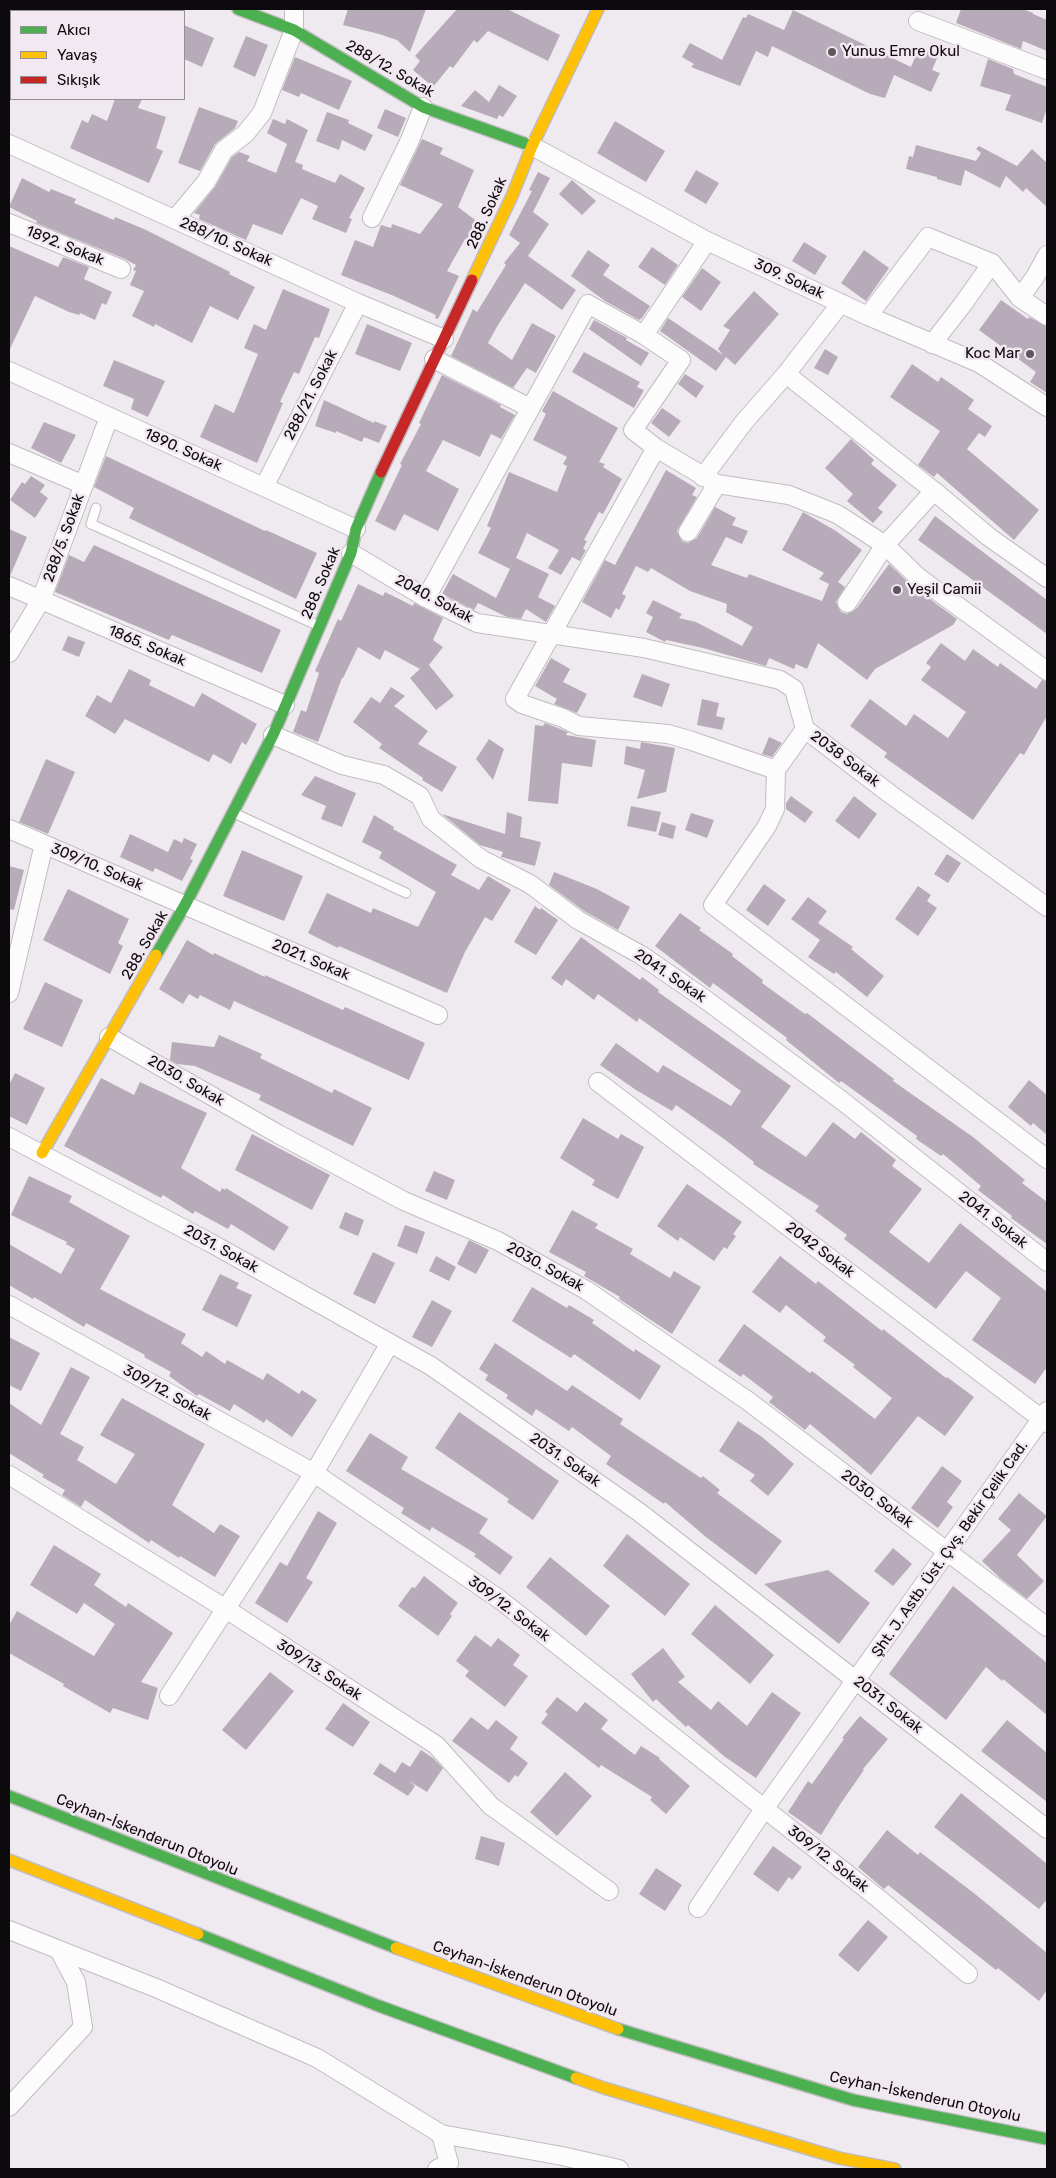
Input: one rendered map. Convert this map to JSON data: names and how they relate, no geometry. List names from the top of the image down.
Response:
{
  "streets": {
    "main road": ["288/12. Sokak", "288. Sokak", "Ceyhan-İskenderun Otoyolu"],
    "street": [
      "288/10. Sokak",
      "1892. Sokak",
      "309. Sokak",
      "288/21. Sokak",
      "1890. Sokak",
      "288/5. Sokak",
      "2040. Sokak",
      "1865. Sokak",
      "2038 Sokak",
      "309/10. Sokak",
      "2021. Sokak",
      "2041. Sokak",
      "2030. Sokak",
      "2031. Sokak",
      "2042 Sokak",
      "309/12. Sokak",
      "Şht. J. Astb. Üst. Çvş. Bekir Çelik Cad.",
      "309/13. Sokak"
    ]
  },
  "crossings": [
    ["288/12. Sokak", "288. Sokak"],
    ["288/12. Sokak", "309. Sokak"],
    ["288. Sokak", "288/10. Sokak"],
    ["288. Sokak", "309. Sokak"],
    ["288. Sokak", "1890. Sokak"],
    ["288. Sokak", "2040. Sokak"],
    ["288. Sokak", "1865. Sokak"],
    ["288. Sokak", "309/10. Sokak"],
    ["288. Sokak", "2021. Sokak"],
    ["288. Sokak", "2041. Sokak"],
    ["288. Sokak", "2030. Sokak"],
    ["288. Sokak", "2031. Sokak"],
    ["288/10. Sokak", "288/21. Sokak"],
    ["288/21. Sokak", "1890. Sokak"],
    ["1890. Sokak", "288/5. Sokak"],
    ["288/5. Sokak", "1865. Sokak"],
    ["2040. Sokak", "2038 Sokak"],
    ["309/10. Sokak", "2021. Sokak"],
    ["2030. Sokak", "Şht. J. Astb. Üst. Çvş. Bekir Çelik Cad."],
    ["2031. Sokak", "Şht. J. Astb. Üst. Çvş. Bekir Çelik Cad."],
    ["2042 Sokak", "Şht. J. Astb. Üst. Çvş. Bekir Çelik Cad."],
    ["309/12. Sokak", "Şht. J. Astb. Üst. Çvş. Bekir Çelik Cad."]
  ],
  "places": ["Yunus Emre Okul", "Koc Mar", "Yeşil Camii"],
  "legend": ["Akıcı", "Yavaş", "Sıkışık"]
}
